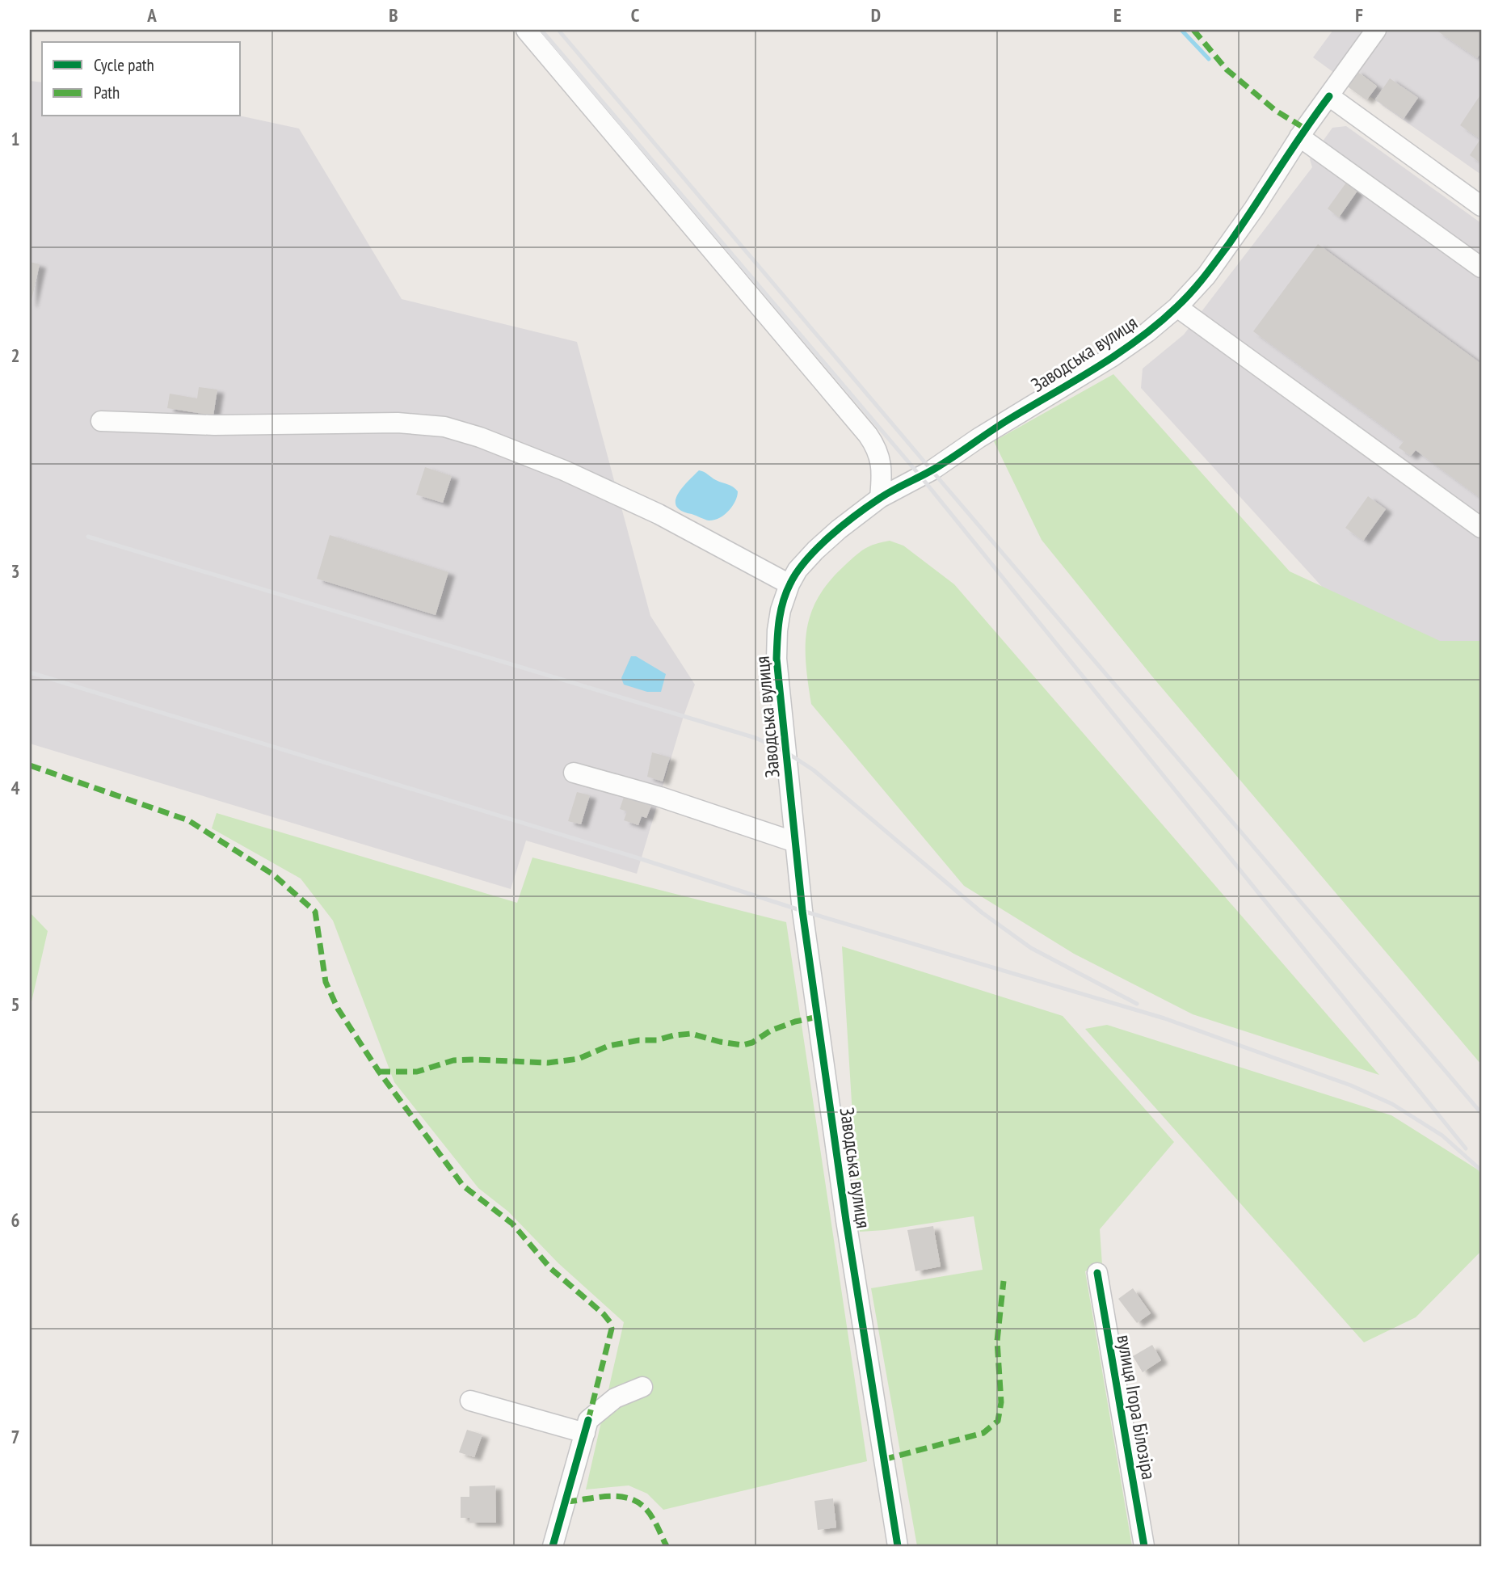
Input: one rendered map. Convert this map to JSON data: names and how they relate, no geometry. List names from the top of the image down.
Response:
{
  "streets": {
    "street": ["Заводська вулиця", "вулиця Ігора Білозіра"]
  },
  "legend": ["Cycle path", "Path"],
  "grid": {
    "columns": [
      "A",
      "B",
      "C",
      "D",
      "E",
      "F"
    ],
    "rows": [
      "1",
      "2",
      "3",
      "4",
      "5",
      "6",
      "7"
    ]
  }
}
